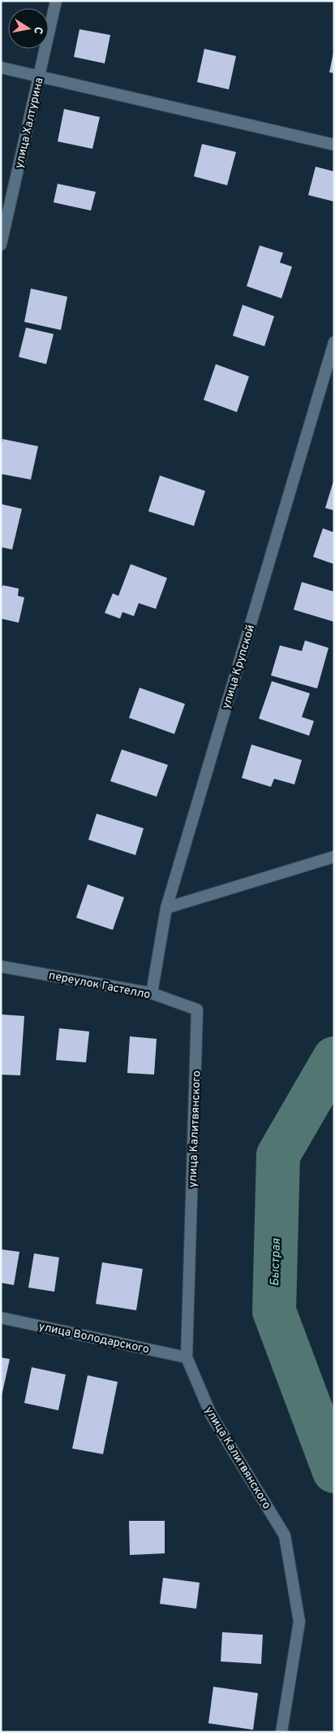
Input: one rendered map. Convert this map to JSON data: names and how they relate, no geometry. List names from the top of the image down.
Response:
{
  "streets": {
    "street": [
      "улица Халтурина",
      "улица Крупской",
      "переулок Гастелло",
      "улица Калитвянского",
      "улица Володарского"
    ]
  },
  "crossings": [
    ["улица Крупской", "переулок Гастелло"],
    ["переулок Гастелло", "улица Калитвянского"],
    ["улица Калитвянского", "улица Володарского"]
  ],
  "water": ["Быстрая"],
  "north": "right"
}
